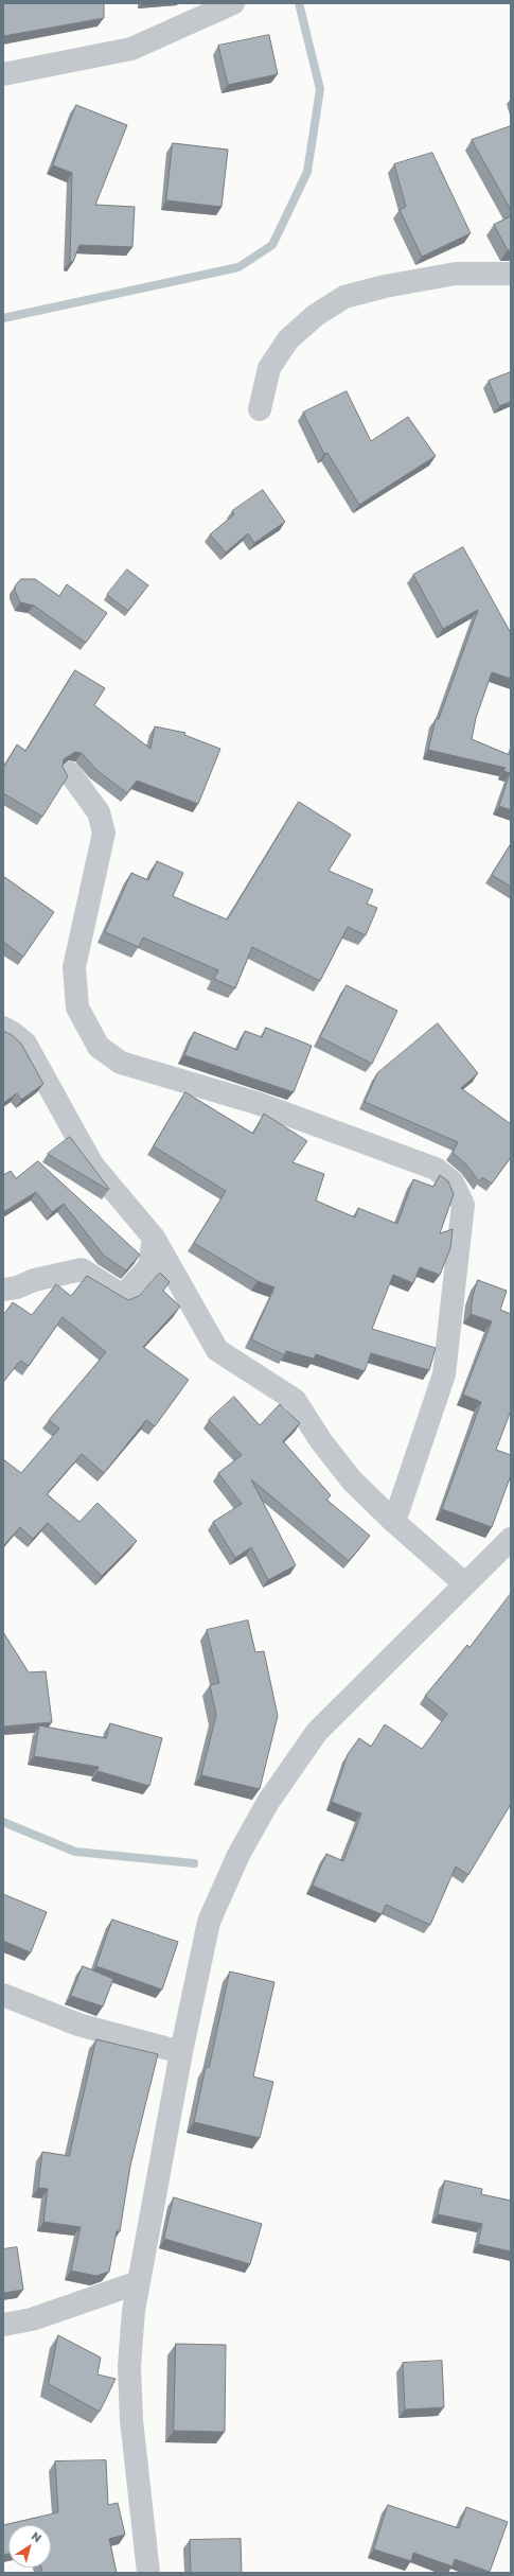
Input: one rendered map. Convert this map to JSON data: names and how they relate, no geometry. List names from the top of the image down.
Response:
{
  "north": "top right"
}
